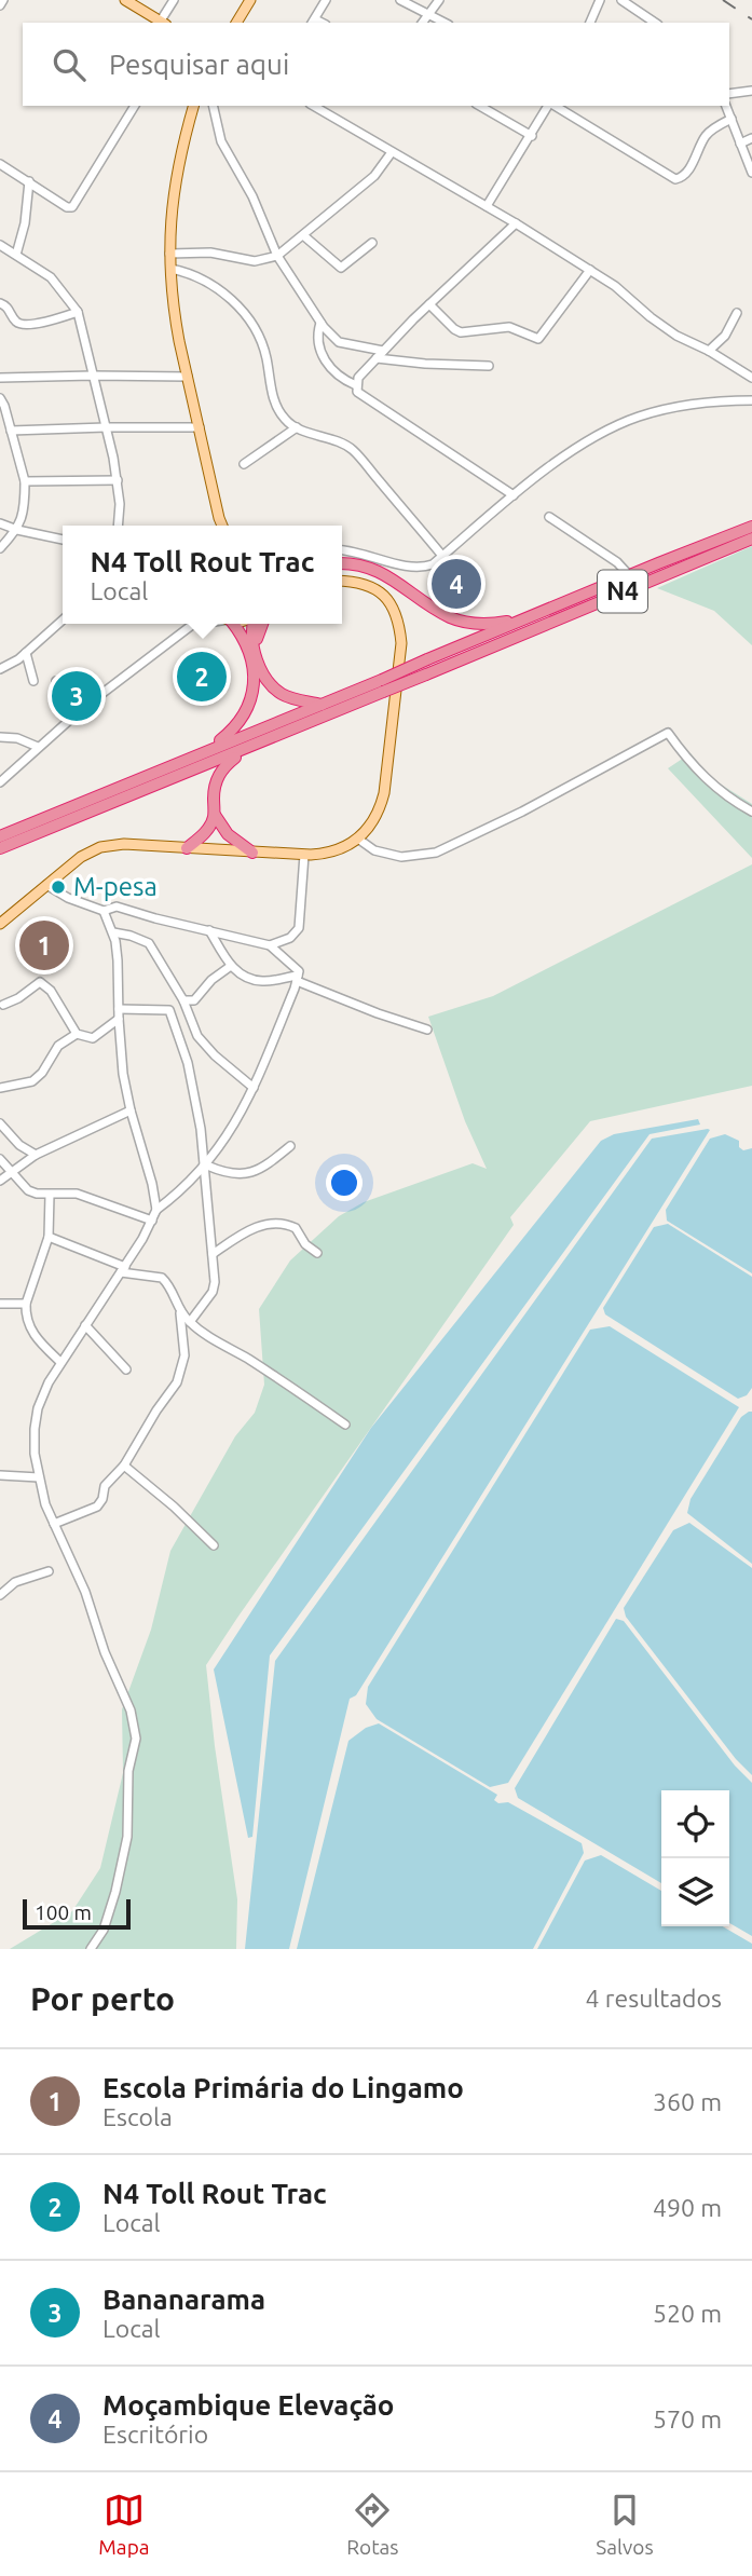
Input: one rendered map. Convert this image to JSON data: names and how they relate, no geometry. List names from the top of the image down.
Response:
{
  "streets": {
    "highway": ["N4"]
  },
  "places": ["M-pesa"],
  "scale_bar": "100 m",
  "page": {
    "search": "Pesquisar aqui",
    "popup": ["N4 Toll Rout Trac", "Local"],
    "pins": [
      "4",
      "2",
      "3",
      "1"
    ],
    "scale": "100 m",
    "heading": ["Por perto", "4 resultados"],
    "list": [
      {
        "mark": "1",
        "name": "Escola Primária do Lingamo",
        "note": "Escola",
        "value": "360 m"
      },
      {
        "mark": "2",
        "name": "N4 Toll Rout Trac",
        "note": "Local",
        "value": "490 m"
      },
      {
        "mark": "3",
        "name": "Bananarama",
        "note": "Local",
        "value": "520 m"
      },
      {
        "mark": "4",
        "name": "Moçambique Elevação",
        "note": "Escritório",
        "value": "570 m"
      }
    ],
    "nav": ["Mapa", "Rotas", "Salvos"]
  }
}
